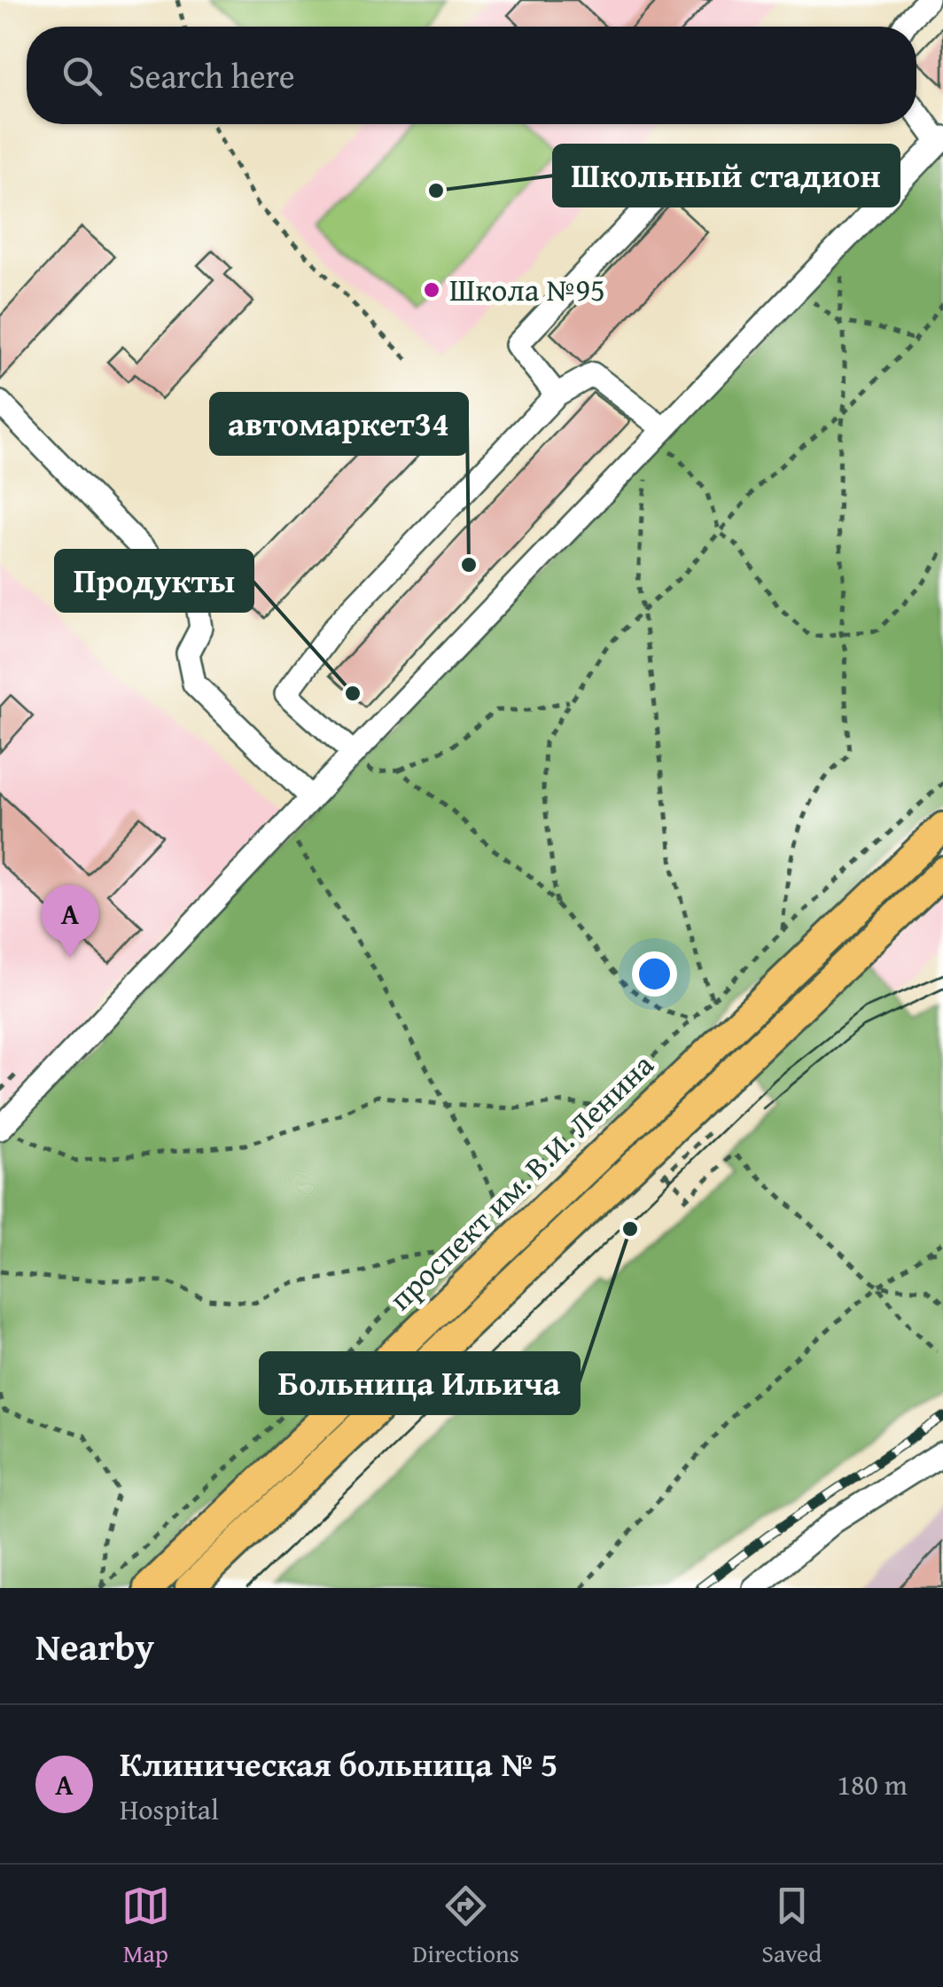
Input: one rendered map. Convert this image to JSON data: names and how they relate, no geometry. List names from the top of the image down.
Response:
{
  "streets": {
    "main road": ["проспект им. В.И. Ленина"]
  },
  "places": [
    "Школьный стадион",
    "Школа №95",
    "автомаркет34",
    "Продукты",
    "Больница Ильича"
  ],
  "page": {
    "search": "Search here",
    "pins": "A",
    "heading": "Nearby",
    "list": [
      {
        "mark": "A",
        "name": "Клиническая больница № 5",
        "note": "Hospital",
        "value": "180 m"
      }
    ],
    "nav": ["Map", "Directions", "Saved"]
  }
}
